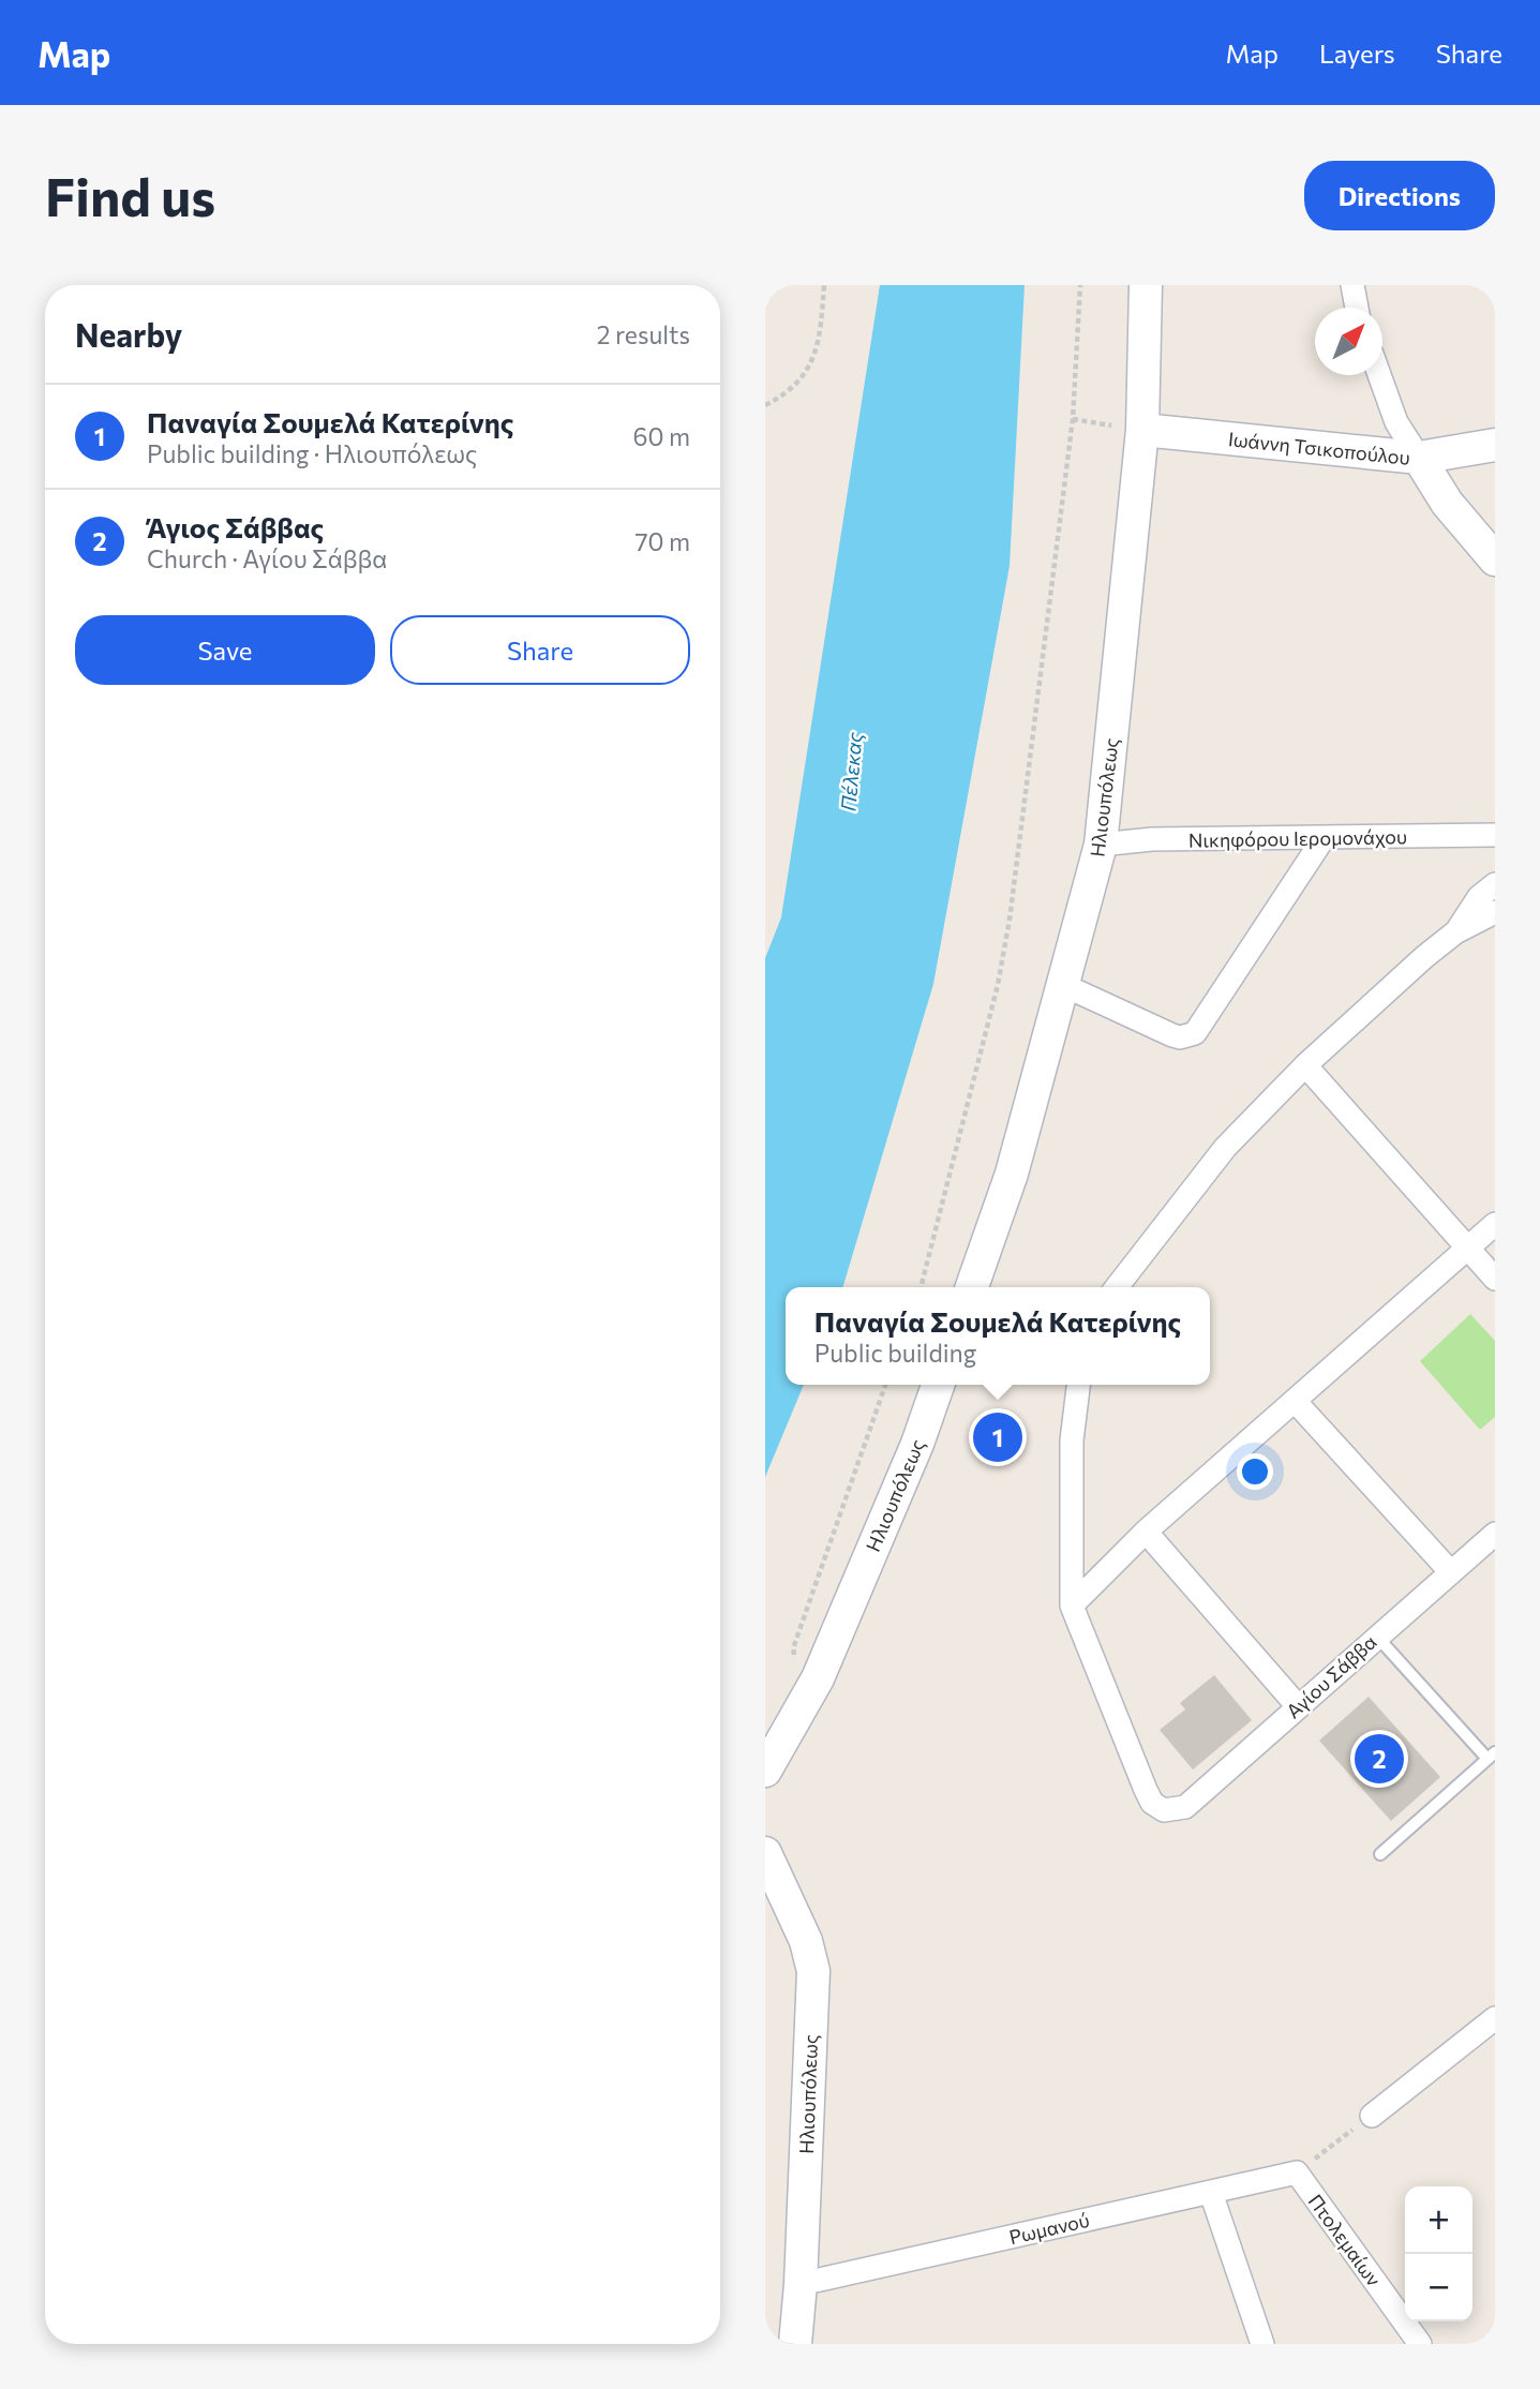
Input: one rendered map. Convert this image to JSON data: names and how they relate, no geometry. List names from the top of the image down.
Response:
{
  "streets": {
    "street": [
      "Ιωάννη Τσικοπούλου",
      "Ηλιουπόλεως",
      "Νικηφόρου Ιερομονάχου",
      "Αγίου Σάββα",
      "Ρωμανού",
      "Πτολεμαίων"
    ]
  },
  "crossings": [
    ["Ιωάννη Τσικοπούλου", "Ηλιουπόλεως"],
    ["Ηλιουπόλεως", "Νικηφόρου Ιερομονάχου"],
    ["Ηλιουπόλεως", "Ρωμανού"],
    ["Ρωμανού", "Πτολεμαίων"]
  ],
  "water": ["Πέλεκας"],
  "north": "top right",
  "page": {
    "header": "Map",
    "nav": ["Map", "Layers", "Share"],
    "buttons": [
      "Directions",
      ["Save", "Share"]
    ],
    "title": "Find us",
    "heading": ["Nearby", "2 results"],
    "list": [
      {
        "mark": "1",
        "name": "Παναγία Σουμελά Κατερίνης",
        "note": "Public building · Ηλιουπόλεως",
        "value": "60 m"
      },
      {
        "mark": "2",
        "name": "Άγιος Σάββας",
        "note": "Church · Αγίου Σάββα",
        "value": "70 m"
      }
    ],
    "popup": ["Παναγία Σουμελά Κατερίνης", "Public building"],
    "pins": ["1", "2"],
    "map_buttons": ["+", "−"]
  }
}
